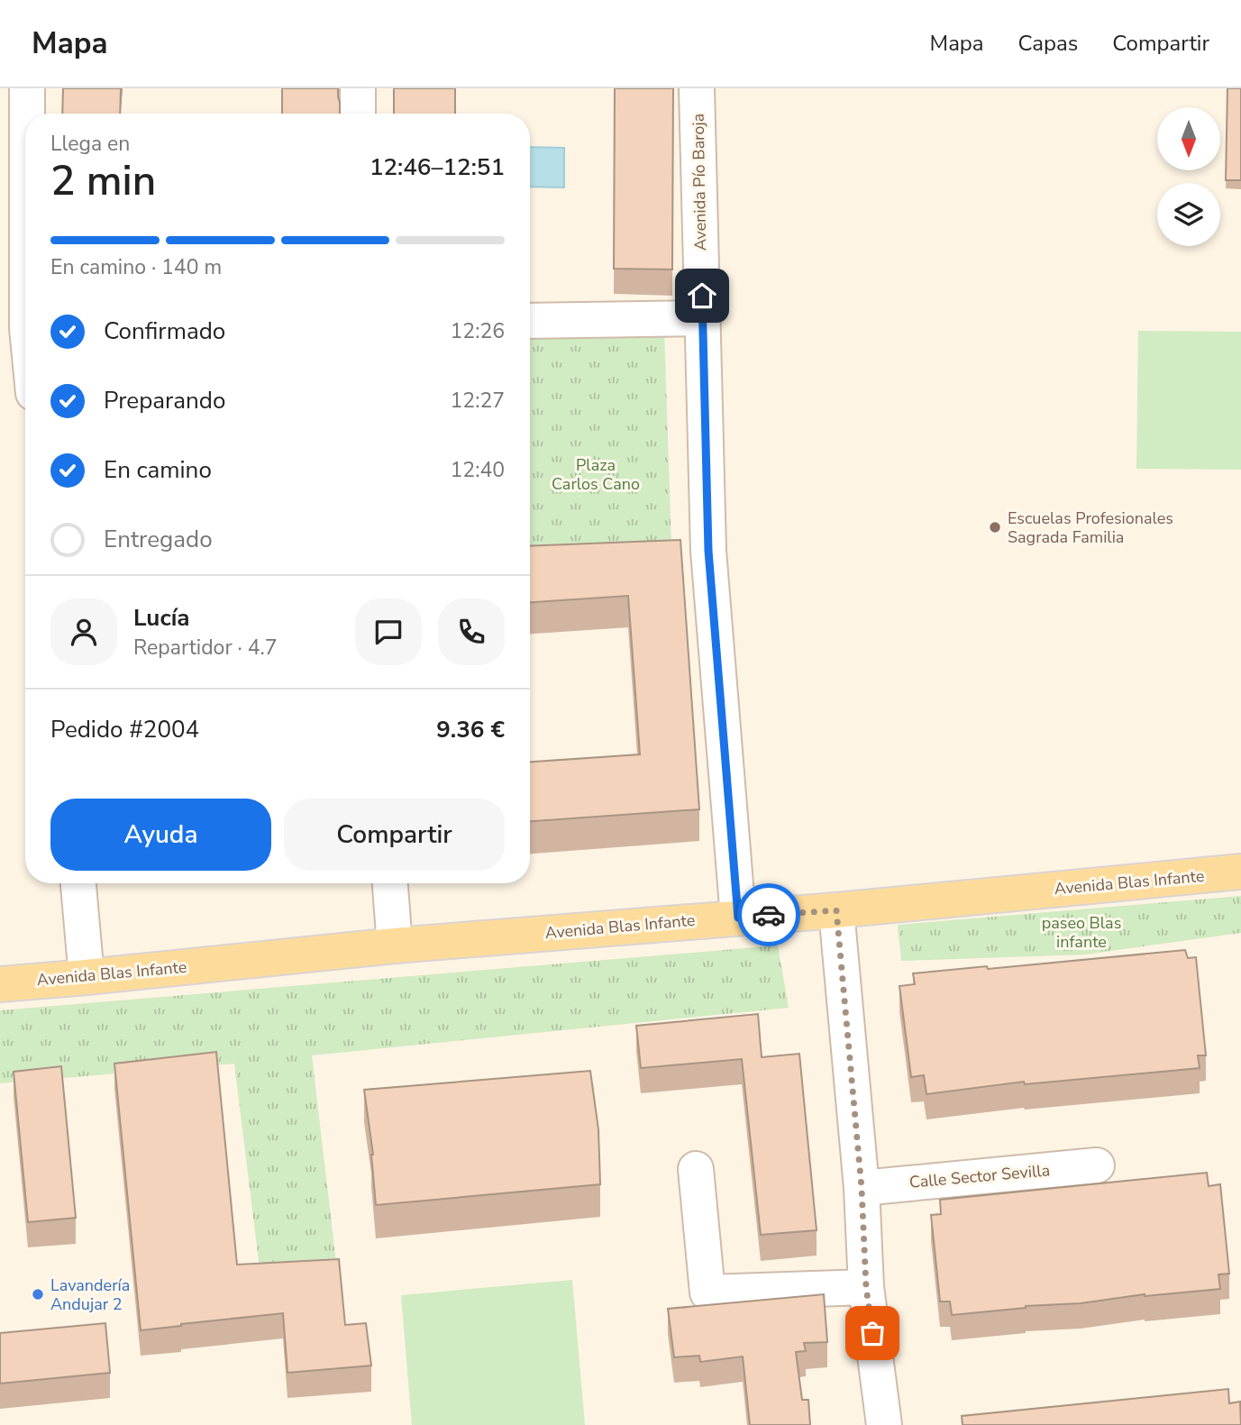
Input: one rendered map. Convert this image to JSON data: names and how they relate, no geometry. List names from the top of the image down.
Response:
{
  "streets": {
    "main road": ["Avenida Blas Infante"],
    "street": ["Avenida Pío Baroja", "Calle Sector Sevilla"]
  },
  "crossings": [
    ["Avenida Pío Baroja", "Avenida Blas Infante"]
  ],
  "parks": ["Plaza Carlos Cano", "paseo Blas infante"],
  "places": ["Escuelas Profesionales Sagrada Familia", "Lavandería Andujar 2"],
  "north": "bottom",
  "page": {
    "header": "Mapa",
    "nav": ["Mapa", "Capas", "Compartir"],
    "heading": ["2 min", "Llega en", "12:46–12:51"],
    "panel": [
      "Lucía",
      "Repartidor · 4.7",
      "Pedido #2004",
      "9.36 €"
    ],
    "bar": "En camino · 140 m",
    "list": [
      ["Confirmado", "12:26"],
      ["Preparando", "12:27"],
      ["En camino", "12:40"],
      "Entregado"
    ],
    "buttons": ["Ayuda", "Compartir"]
  }
}
